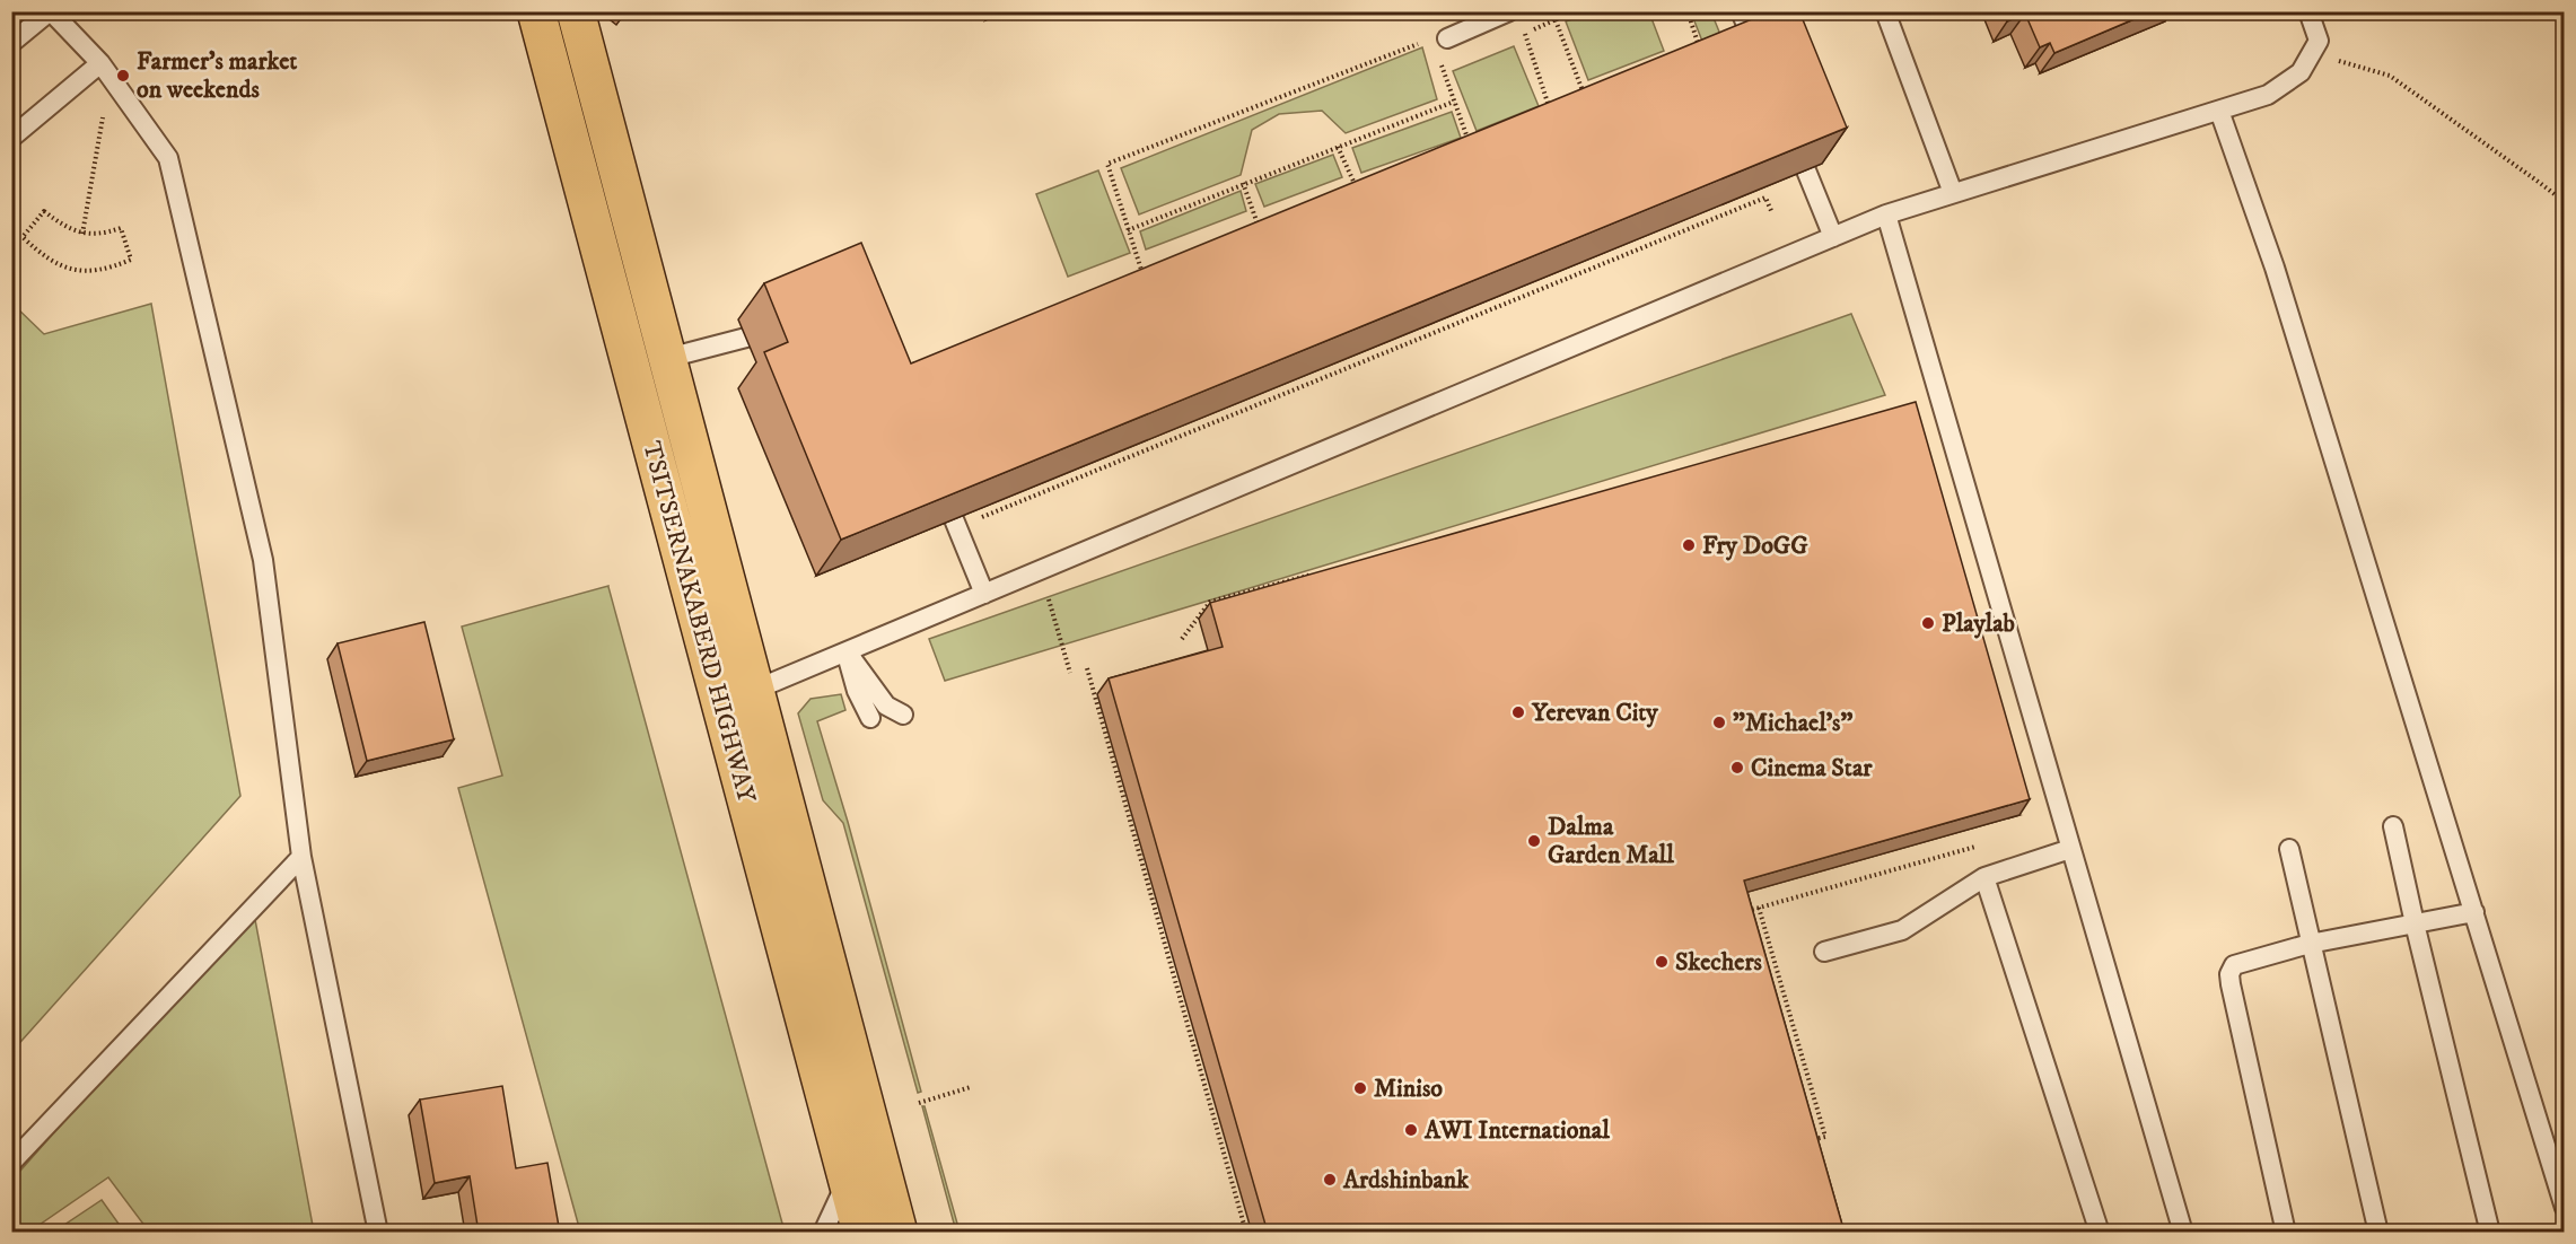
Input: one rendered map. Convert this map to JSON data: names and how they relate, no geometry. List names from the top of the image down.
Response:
{
  "streets": {
    "main road": ["TSITSERNAKABERD HIGHWAY"]
  },
  "places": [
    "Farmer's market on weekends",
    "Fry DoGG",
    "Playlab",
    "Yerevan City",
    "\"Michael's\"",
    "Cinema Star",
    "Dalma Garden Mall",
    "Skechers",
    "Miniso",
    "AWI International",
    "Ardshinbank"
  ]
}
